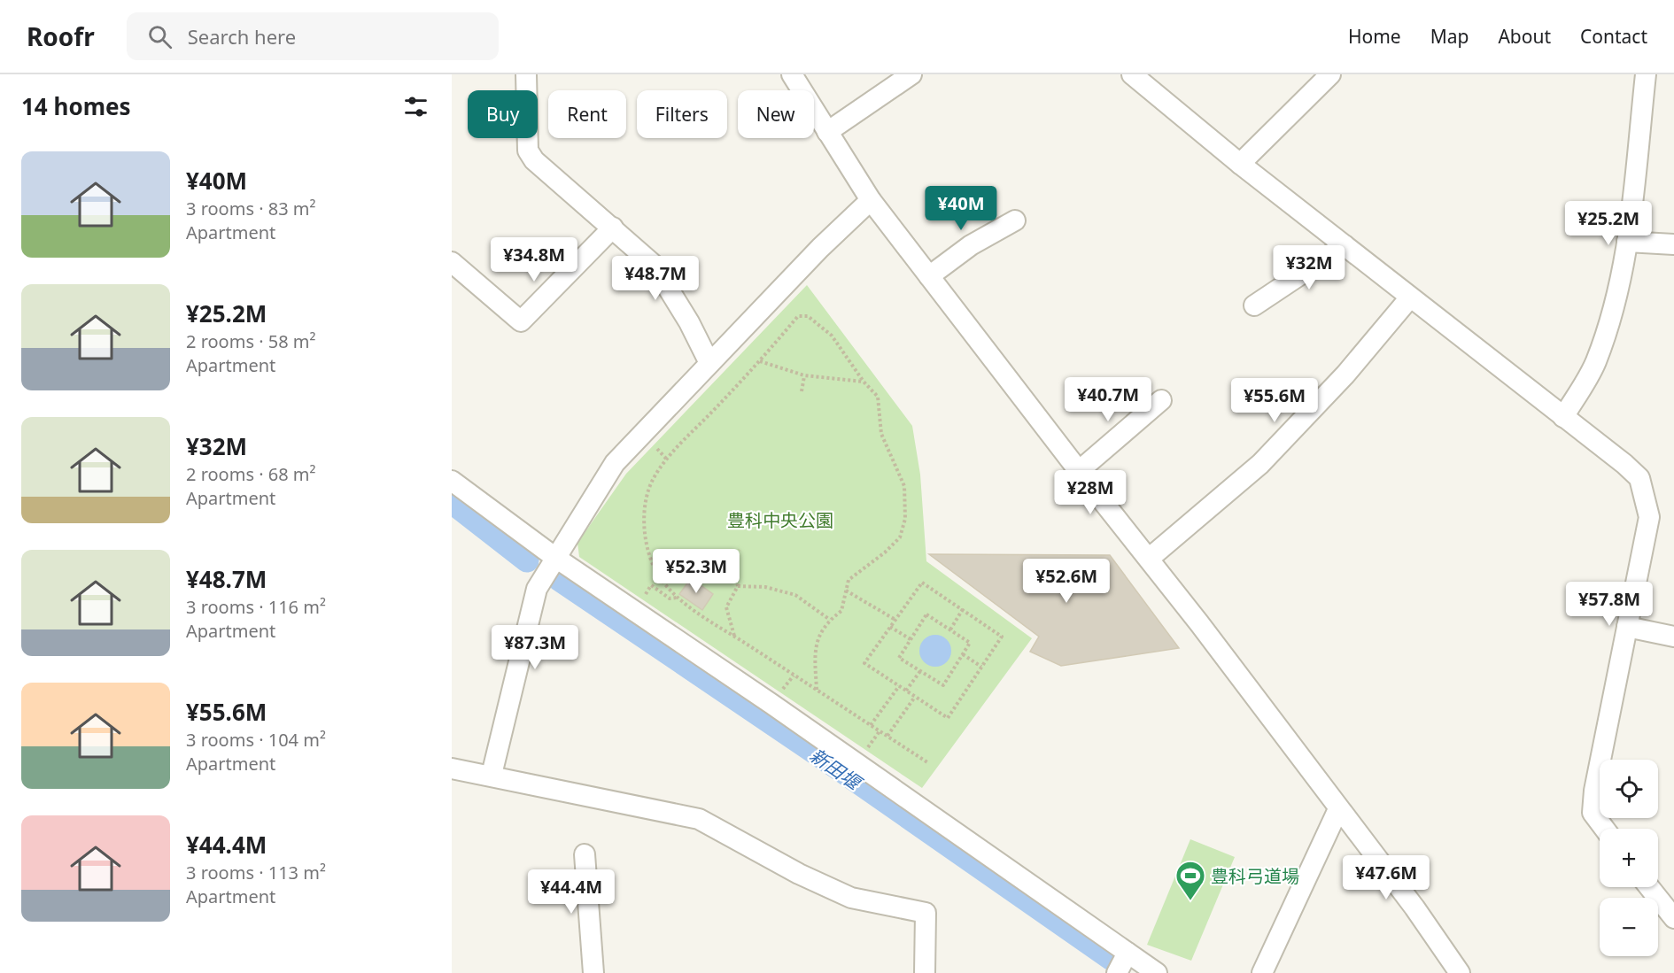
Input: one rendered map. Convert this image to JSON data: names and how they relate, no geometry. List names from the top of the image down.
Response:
{
  "water": ["新田堰"],
  "parks": ["豊科中央公園"],
  "places": {
    "sports": ["豊科弓道場"]
  },
  "page": {
    "header": "Roofr",
    "search": "Search here",
    "nav": [
      "Home",
      "Map",
      "About",
      "Contact"
    ],
    "heading": "14 homes",
    "chip": [
      "Buy",
      "Rent",
      "Filters",
      "New"
    ],
    "list": [
      {
        "name": "¥40M",
        "note": "3 rooms · 83 m² · Apartment"
      },
      {
        "name": "¥25.2M",
        "note": "2 rooms · 58 m² · Apartment"
      },
      {
        "name": "¥32M",
        "note": "2 rooms · 68 m² · Apartment"
      },
      {
        "name": "¥48.7M",
        "note": "3 rooms · 116 m² · Apartment"
      },
      {
        "name": "¥55.6M",
        "note": "3 rooms · 104 m² · Apartment"
      },
      {
        "name": "¥44.4M",
        "note": "3 rooms · 113 m² · Apartment"
      }
    ],
    "price": [
      "¥40M",
      "¥25.2M",
      "¥34.8M",
      "¥32M",
      "¥48.7M",
      "¥40.7M",
      "¥55.6M",
      "¥28M",
      "¥52.3M",
      "¥52.6M",
      "¥57.8M",
      "¥87.3M",
      "¥47.6M",
      "¥44.4M"
    ],
    "map_buttons": ["+", "−"]
  }
}
